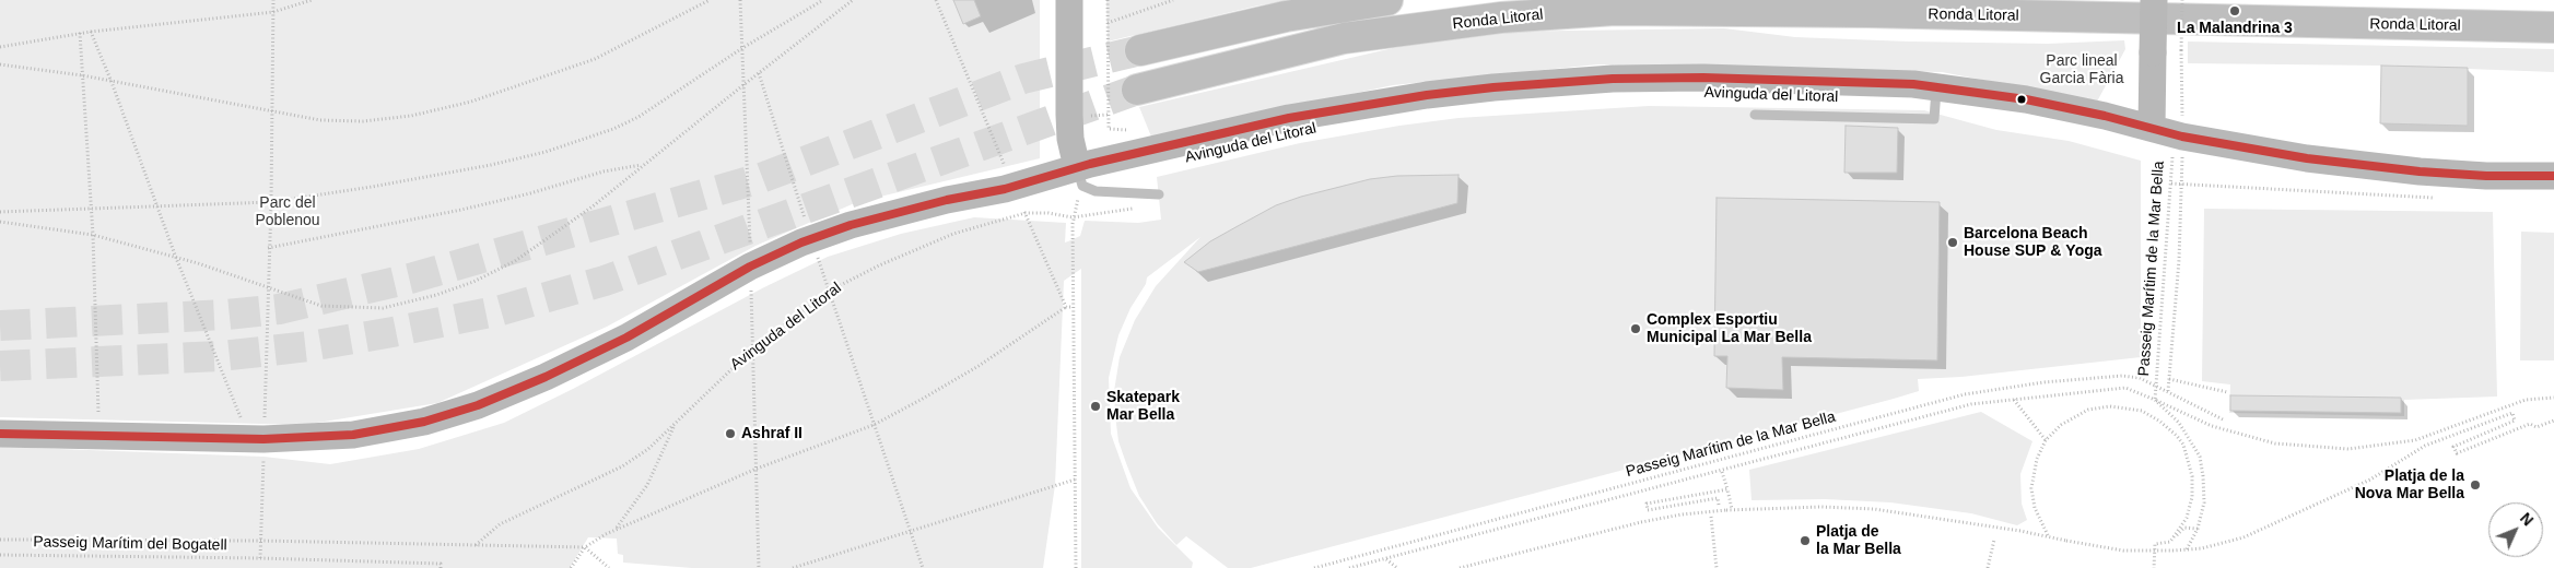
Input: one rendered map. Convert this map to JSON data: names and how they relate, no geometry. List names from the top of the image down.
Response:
{
  "streets": {
    "highway": ["Ronda Litoral"],
    "main road": ["Avinguda del Litoral"],
    "path": ["Passeig Marítim de la Mar Bella", "Passeig Marítim del Bogatell"]
  },
  "parks": ["Parc lineal Garcia Fària", "Parc del Poblenou"],
  "places": [
    "La Malandrina 3",
    "Barcelona Beach House SUP & Yoga",
    "Complex Esportiu Municipal La Mar Bella",
    "Skatepark Mar Bella",
    "Ashraf II",
    "Platja de la Nova Mar Bella",
    "Platja de la Mar Bella"
  ],
  "north": "top right"
}
